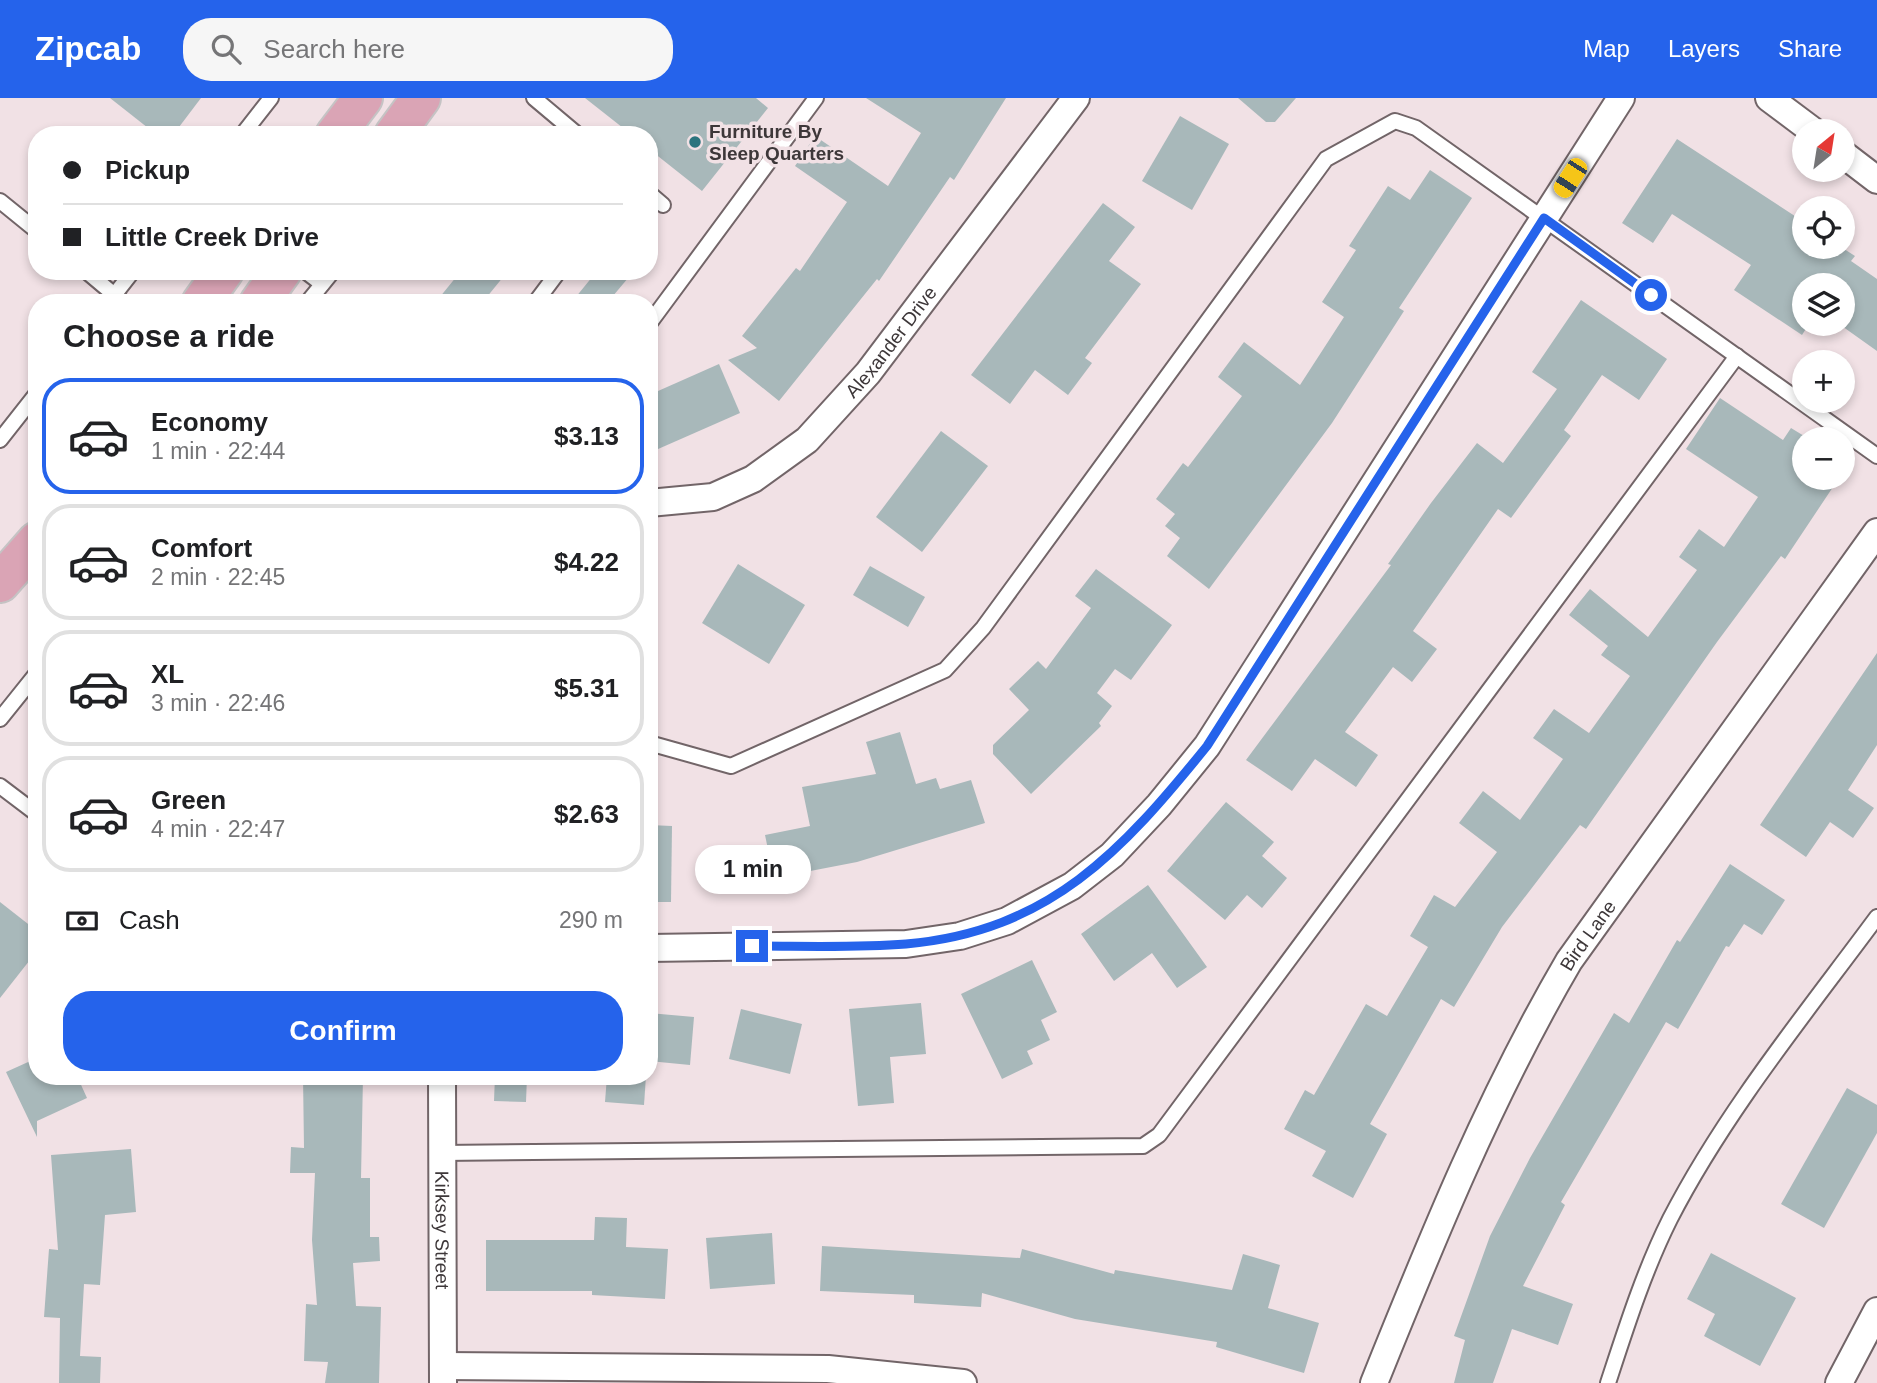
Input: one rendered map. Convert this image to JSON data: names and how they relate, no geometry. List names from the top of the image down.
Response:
{
  "streets": {
    "street": ["Alexander Drive", "Bird Lane", "Kirksey Street"]
  },
  "places": ["Furniture By Sleep Quarters"],
  "north": "top right",
  "page": {
    "header": "Zipcab",
    "search": "Search here",
    "nav": ["Map", "Layers", "Share"],
    "map_buttons": ["+", "−"],
    "banner": ["Pickup", "Little Creek Drive"],
    "heading": "Choose a ride",
    "list": [
      {
        "name": "Economy",
        "note": "1 min · 22:44",
        "value": "$3.13"
      },
      {
        "name": "Comfort",
        "note": "2 min · 22:45",
        "value": "$4.22"
      },
      {
        "name": "XL",
        "note": "3 min · 22:46",
        "value": "$5.31"
      },
      {
        "name": "Green",
        "note": "4 min · 22:47",
        "value": "$2.63"
      }
    ],
    "bubble": "1 min",
    "pay": ["Cash", "290 m"],
    "buttons": "Confirm"
  }
}
